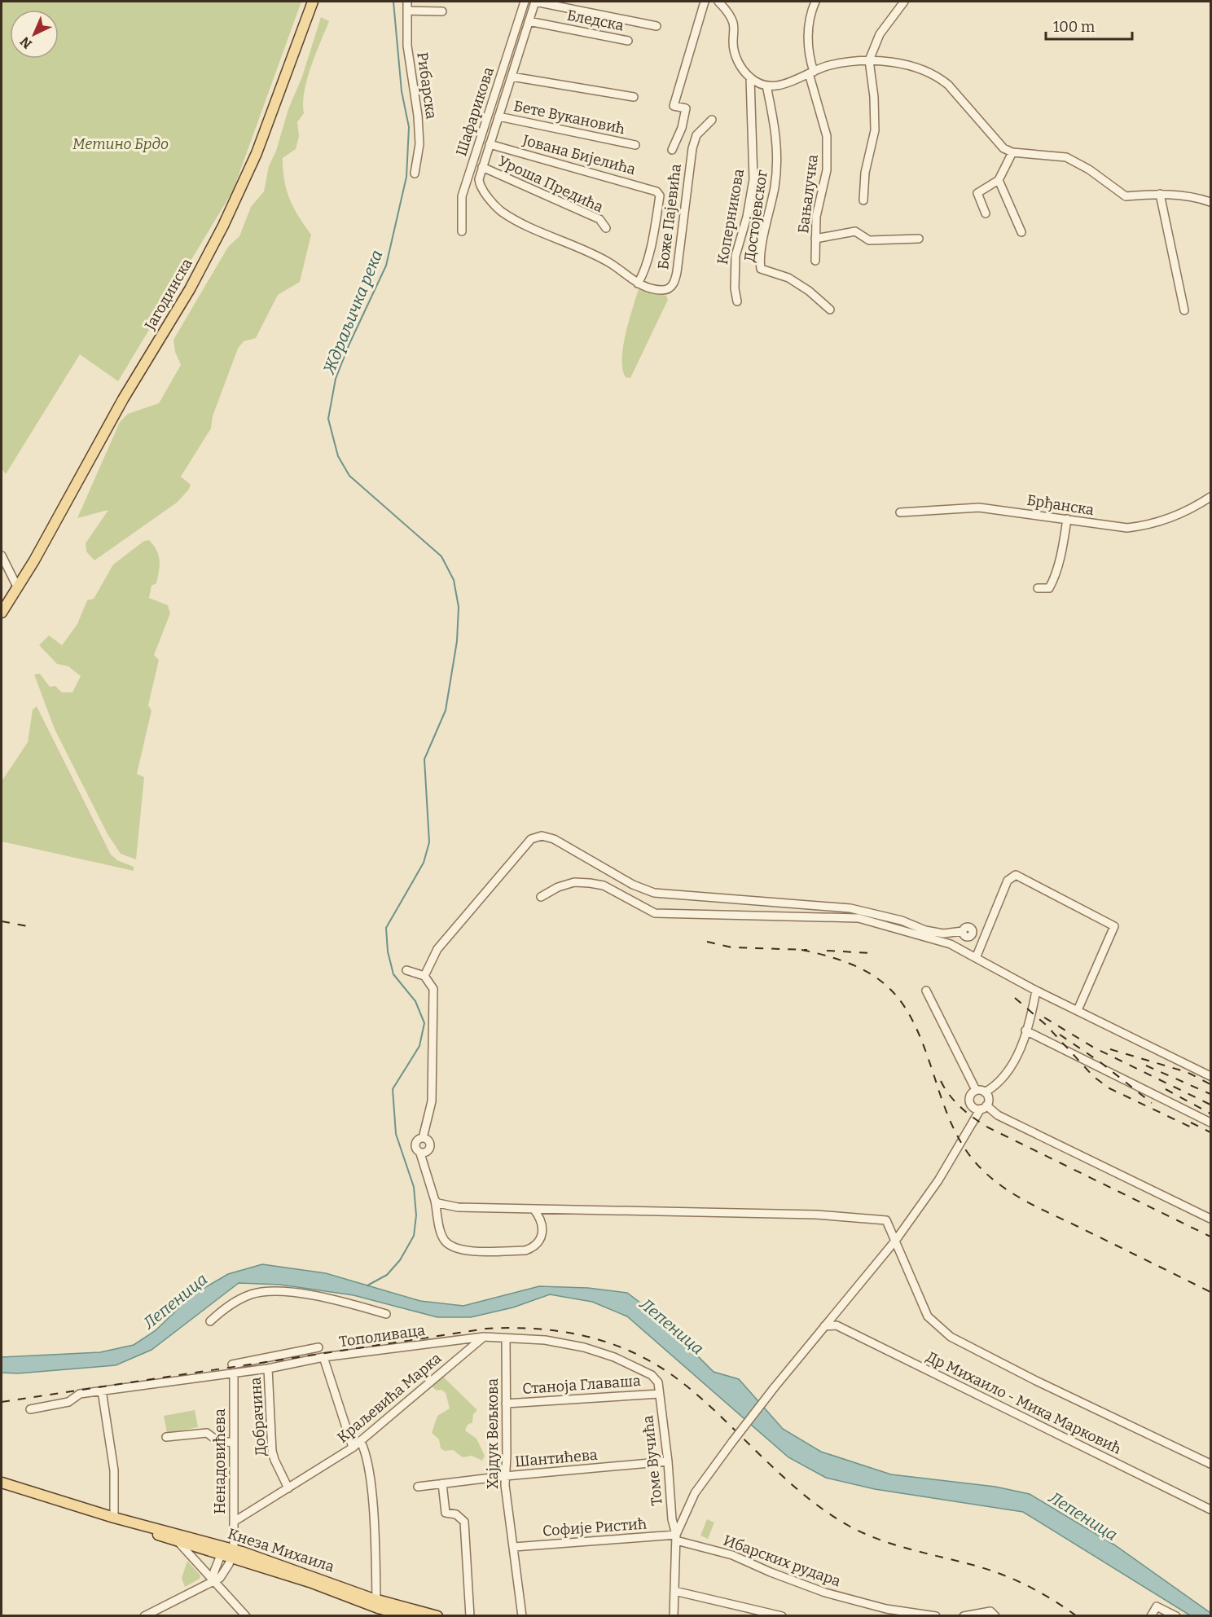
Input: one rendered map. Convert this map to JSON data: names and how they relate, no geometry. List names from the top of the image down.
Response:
{
  "streets": {
    "main road": ["Јагодинска", "Кнеза Михаила"],
    "street": [
      "Бледска",
      "Рибарска",
      "Шафарикова",
      "Бете Вукановић",
      "Јована Бијелића",
      "Уроша Предића",
      "Бањалучка",
      "Достојевског",
      "Боже Пајевића",
      "Коперникова",
      "Брђанска",
      "Тополиваца",
      "Станоја Главаша",
      "Краљевића Марка",
      "Др Михаило - Мика Марковић",
      "Добрачина",
      "Хајдук Вељкова",
      "Шантићева",
      "Томе Вучића",
      "Ненадовићева",
      "Софије Ристић",
      "Ибарских рудара"
    ]
  },
  "crossings": [
    ["Јована Бијелића", "Боже Пајевића"],
    ["Тополиваца", "Краљевића Марка"],
    ["Тополиваца", "Добрачина"],
    ["Тополиваца", "Хајдук Вељкова"],
    ["Тополиваца", "Томе Вучића"],
    ["Тополиваца", "Ненадовићева"],
    ["Станоја Главаша", "Хајдук Вељкова"],
    ["Станоја Главаша", "Томе Вучића"],
    ["Краљевића Марка", "Добрачина"],
    ["Краљевића Марка", "Ненадовићева"],
    ["Др Михаило - Мика Марковић", "Томе Вучића"],
    ["Хајдук Вељкова", "Шантићева"],
    ["Хајдук Вељкова", "Софије Ристић"],
    ["Шантићева", "Томе Вучића"],
    ["Томе Вучића", "Софије Ристић"],
    ["Томе Вучића", "Ибарских рудара"],
    ["Ненадовићева", "Кнеза Михаила"],
    ["Софије Ристић", "Ибарских рудара"]
  ],
  "water": ["Ждраљичка река", "Лепеница"],
  "parks": ["Метино Брдо"],
  "scale_bar": "100 m",
  "north": "bottom left"
}
